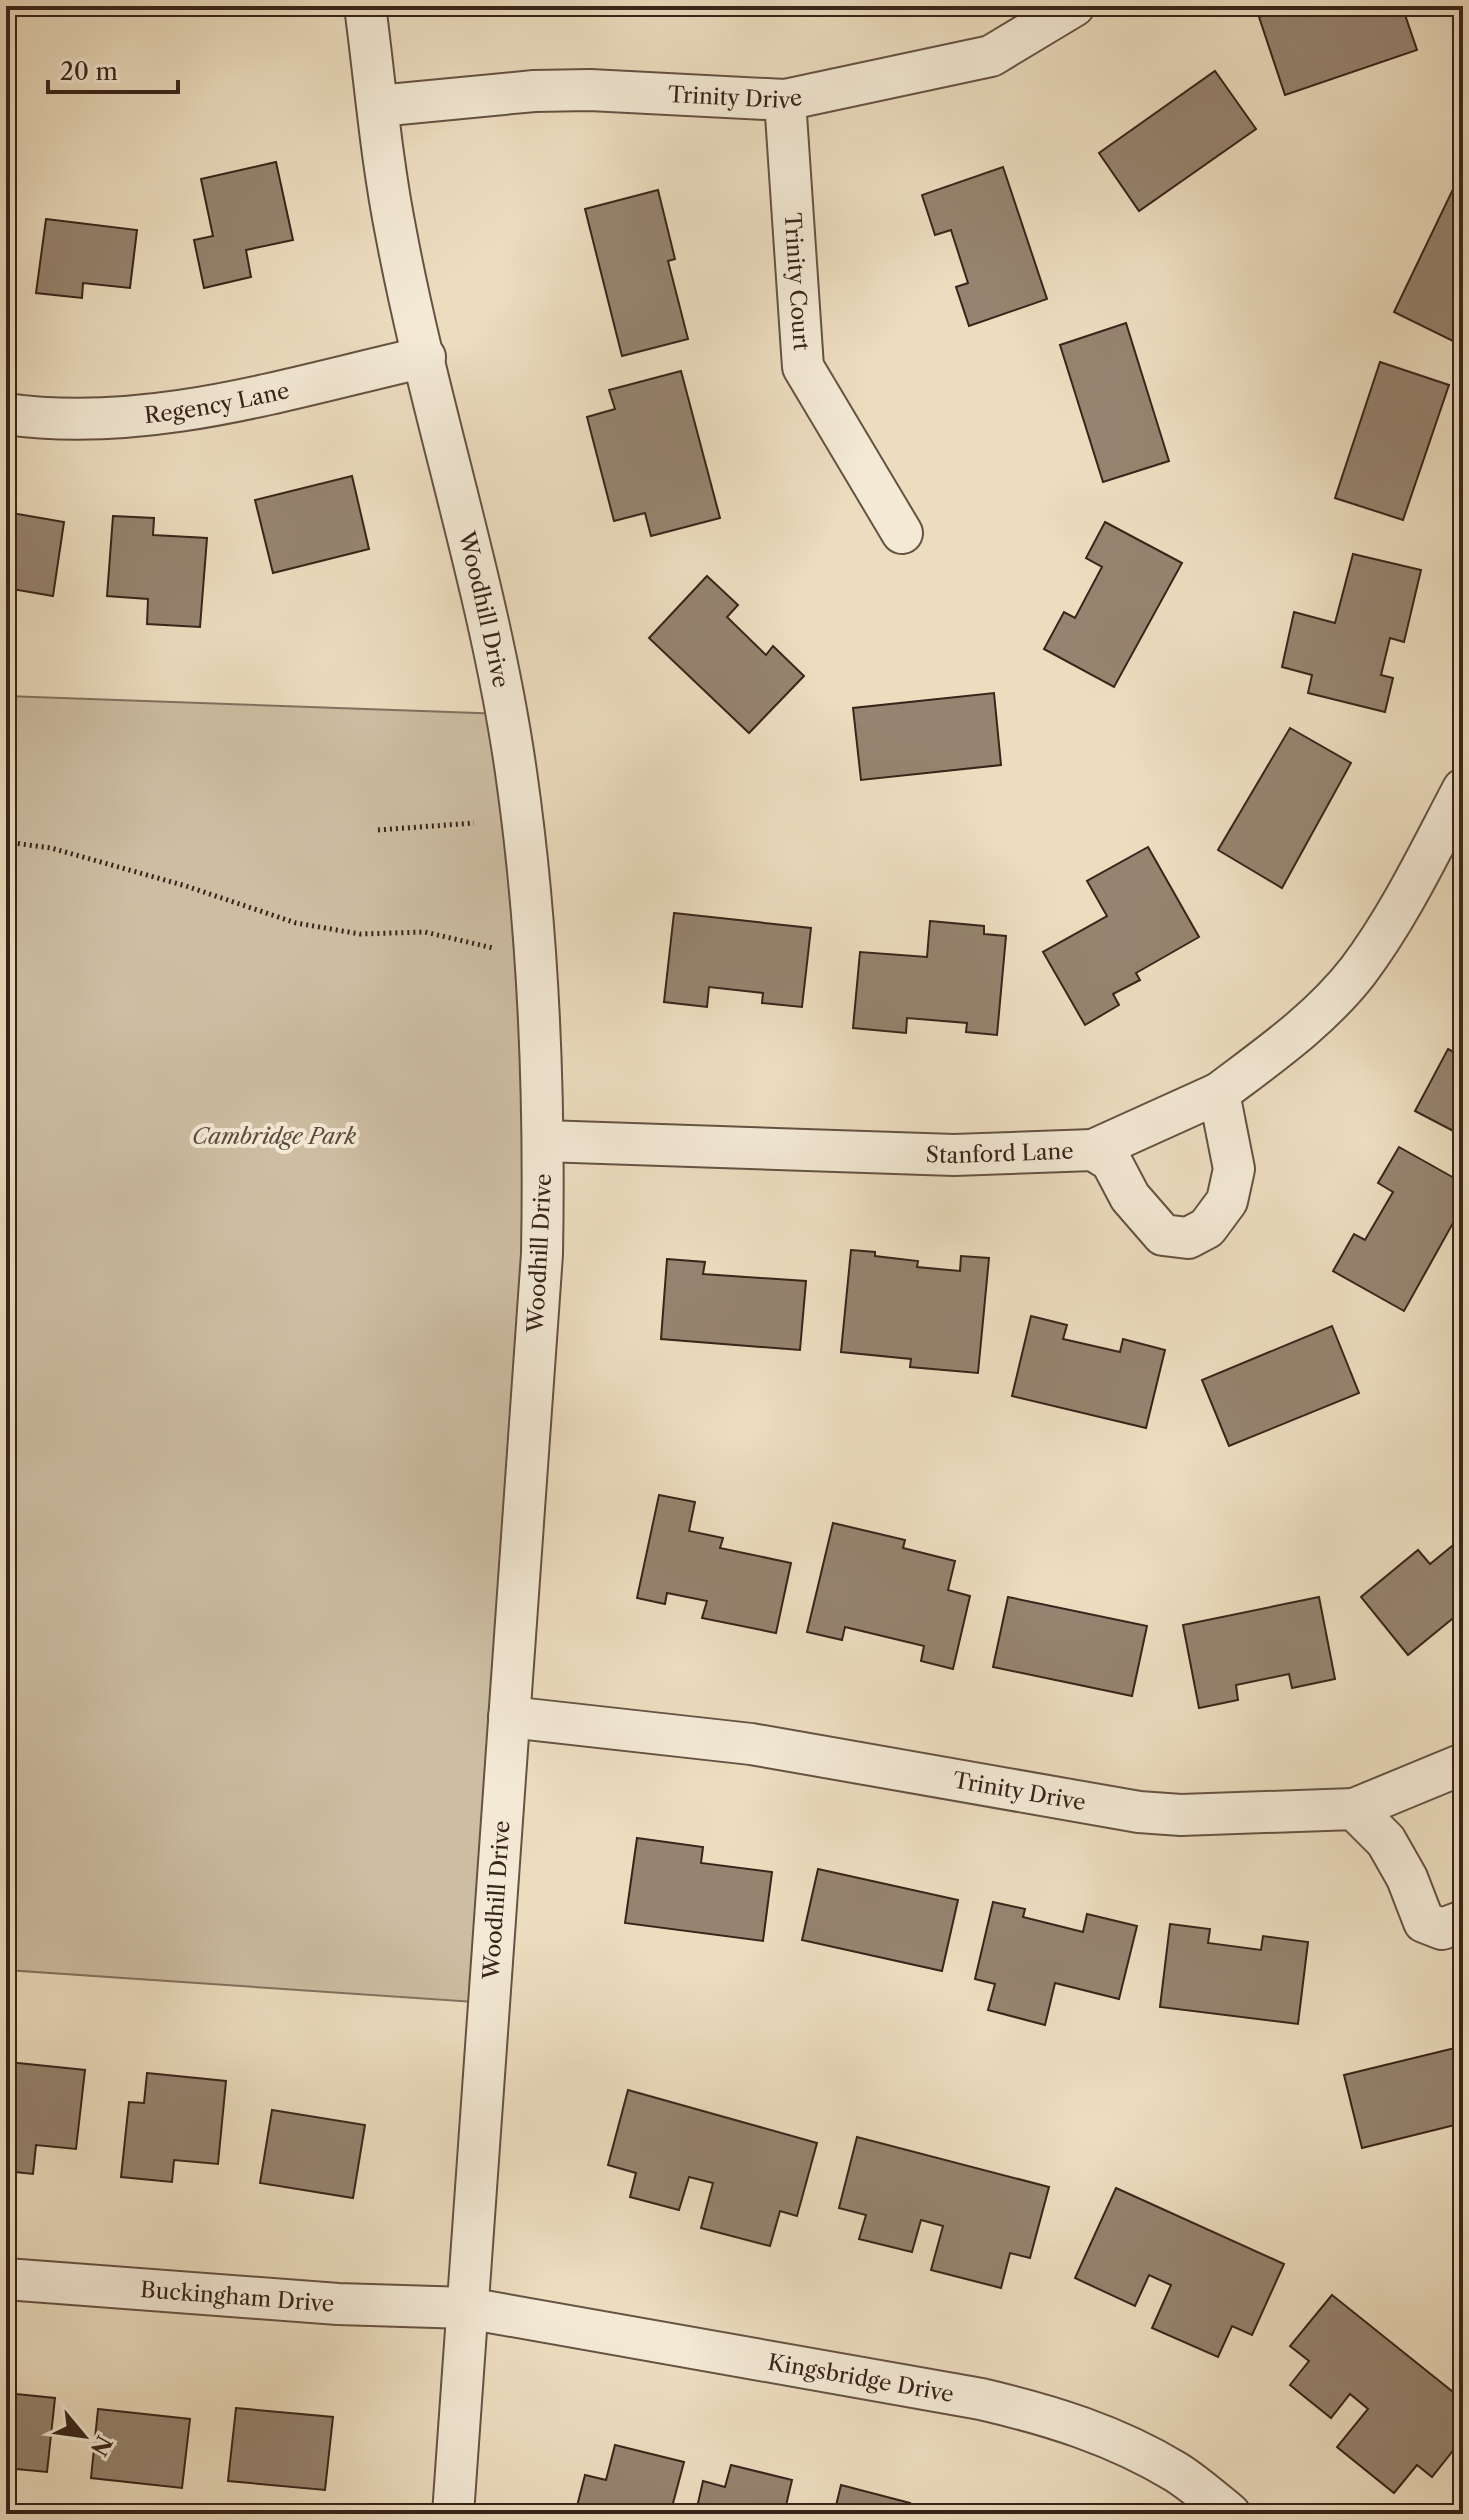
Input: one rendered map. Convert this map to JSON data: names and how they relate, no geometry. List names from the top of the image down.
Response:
{
  "streets": {
    "street": [
      "Trinity Drive",
      "Trinity Court",
      "Regency Lane",
      "Woodhill Drive",
      "Stanford Lane",
      "Buckingham Drive",
      "Kingsbridge Drive"
    ]
  },
  "crossings": [
    ["Trinity Drive", "Trinity Court"],
    ["Trinity Drive", "Woodhill Drive"],
    ["Regency Lane", "Woodhill Drive"],
    ["Woodhill Drive", "Stanford Lane"],
    ["Woodhill Drive", "Buckingham Drive"],
    ["Woodhill Drive", "Kingsbridge Drive"],
    ["Buckingham Drive", "Kingsbridge Drive"]
  ],
  "parks": ["Cambridge Park"],
  "scale_bar": "20 m",
  "north": "bottom right"
}
